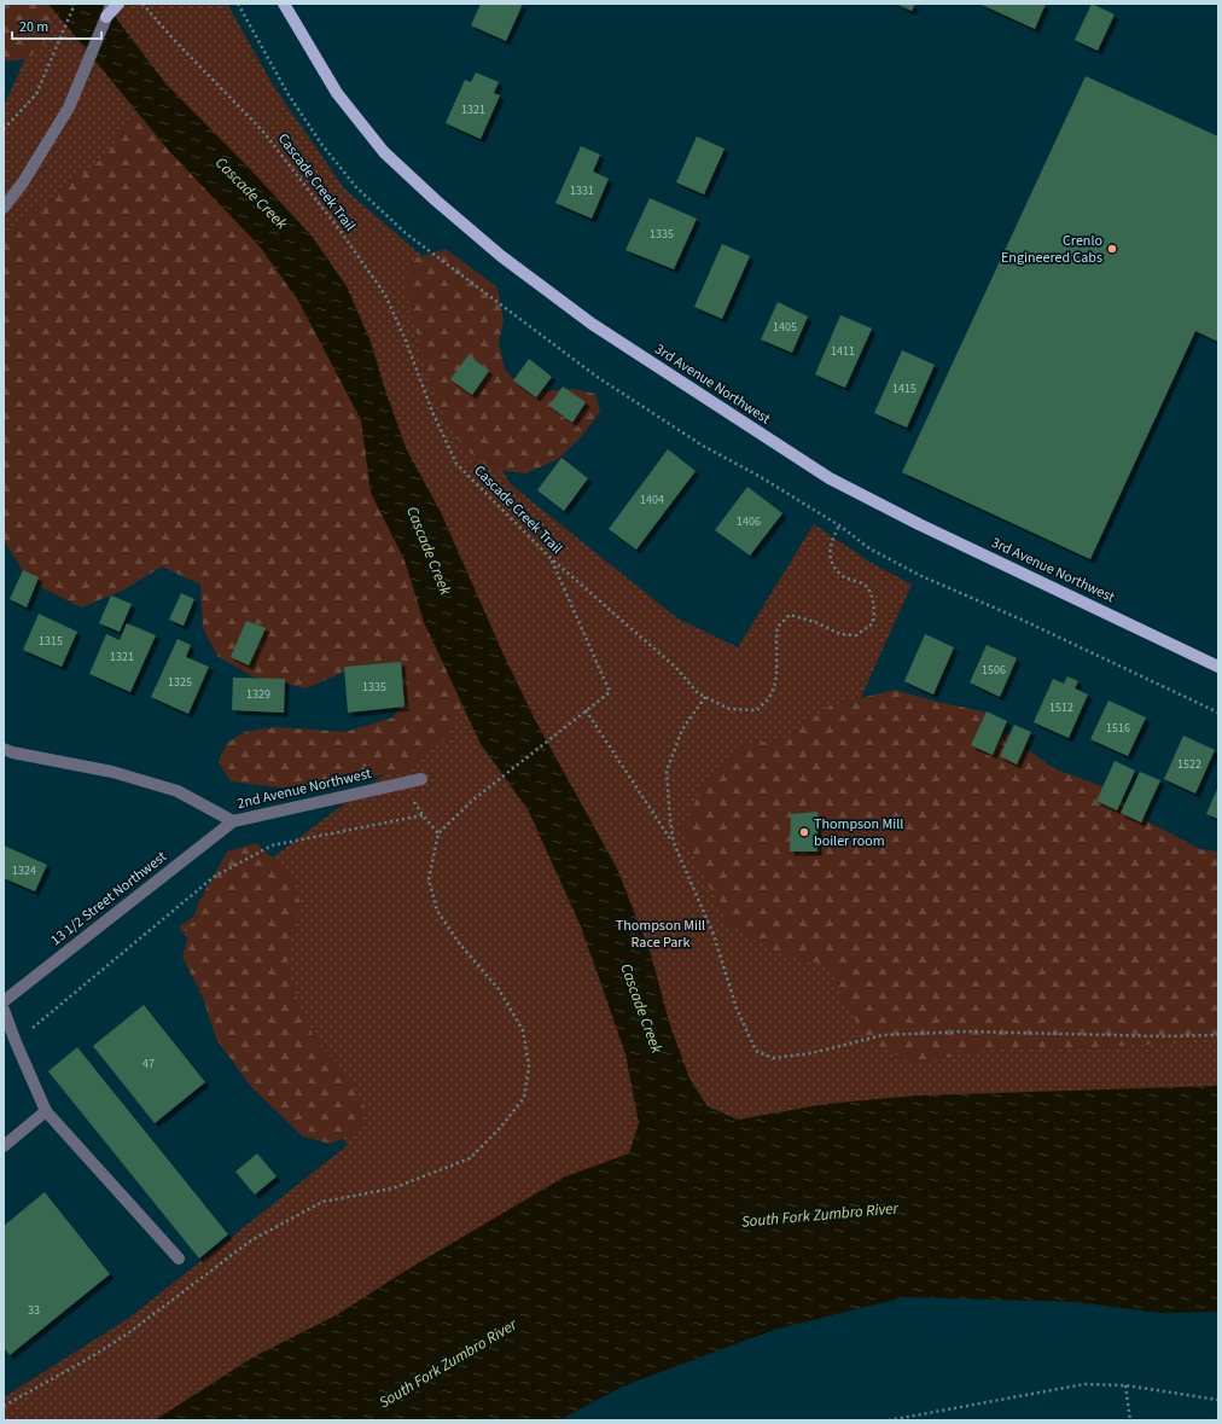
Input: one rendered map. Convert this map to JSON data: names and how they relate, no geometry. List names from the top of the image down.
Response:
{
  "streets": {
    "main road": ["3rd Avenue Northwest"],
    "street": ["2nd Avenue Northwest", "13 1/2 Street Northwest"],
    "path": ["Cascade Creek Trail"]
  },
  "crossings": [
    ["2nd Avenue Northwest", "13 1/2 Street Northwest"]
  ],
  "water": ["Cascade Creek", "South Fork Zumbro River"],
  "parks": ["Thompson Mill Race Park"],
  "places": ["Crenlo Engineered Cabs", "Thompson Mill boiler room"],
  "house_numbers": [
    "1321",
    "1331",
    "1335",
    "1405",
    "1411",
    "1415",
    "1404",
    "1406",
    "1315",
    "1321",
    "1506",
    "1325",
    "1335",
    "1329",
    "1512",
    "1516",
    "1522",
    "1324",
    "47",
    "33"
  ],
  "scale_bar": "20 m"
}
